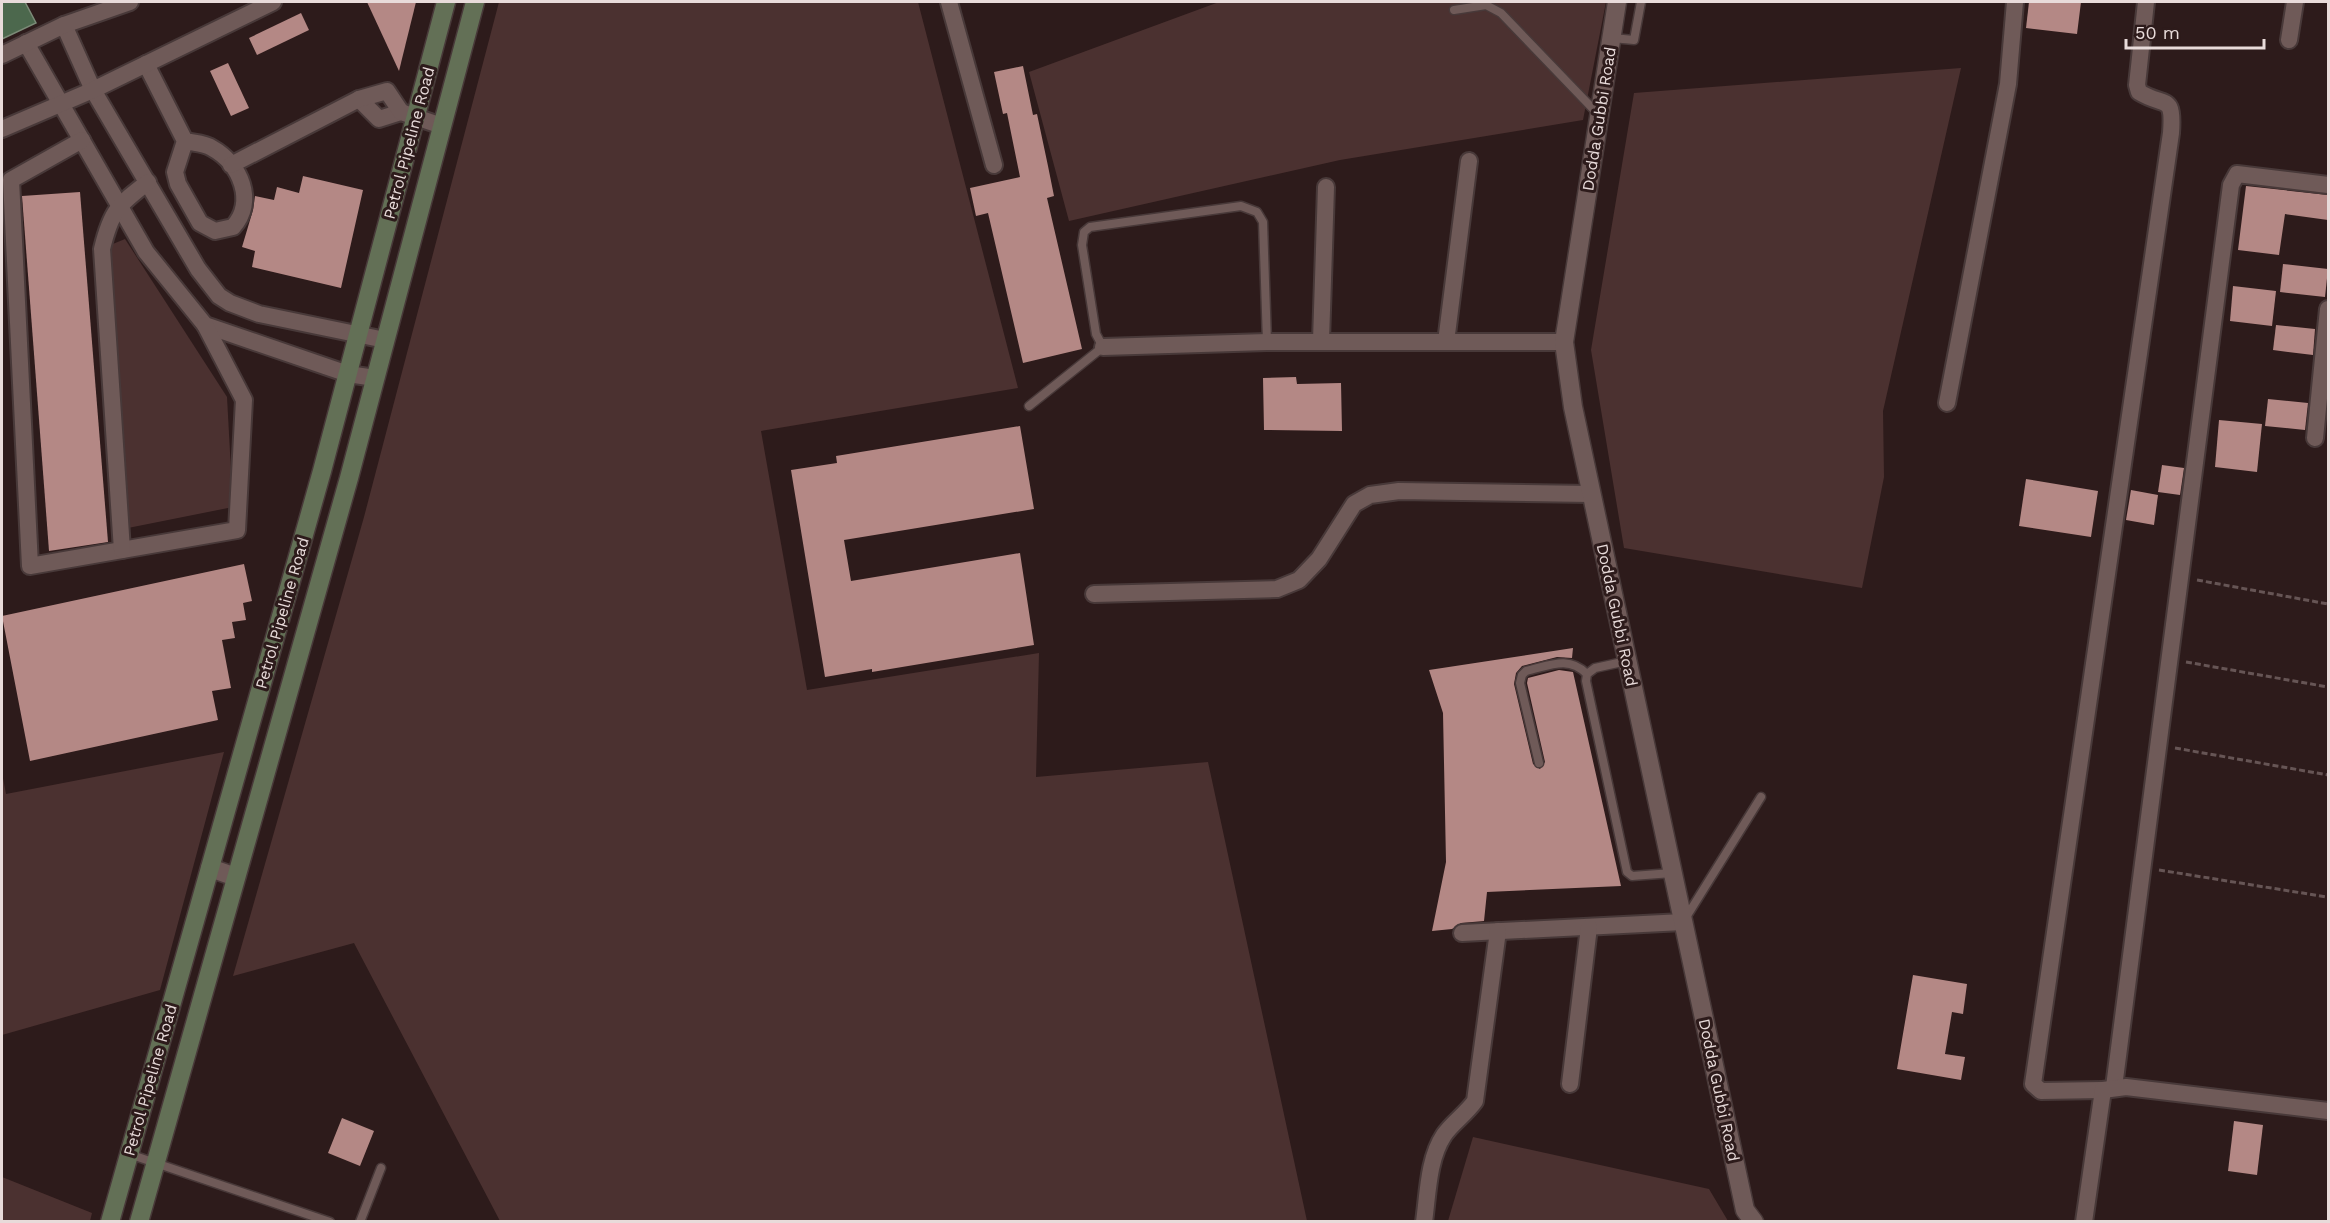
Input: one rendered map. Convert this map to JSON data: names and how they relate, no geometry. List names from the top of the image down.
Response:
{
  "streets": {
    "main road": ["Petrol Pipeline Road"],
    "street": ["Dodda Gubbi Road"]
  },
  "scale_bar": "50 m"
}
